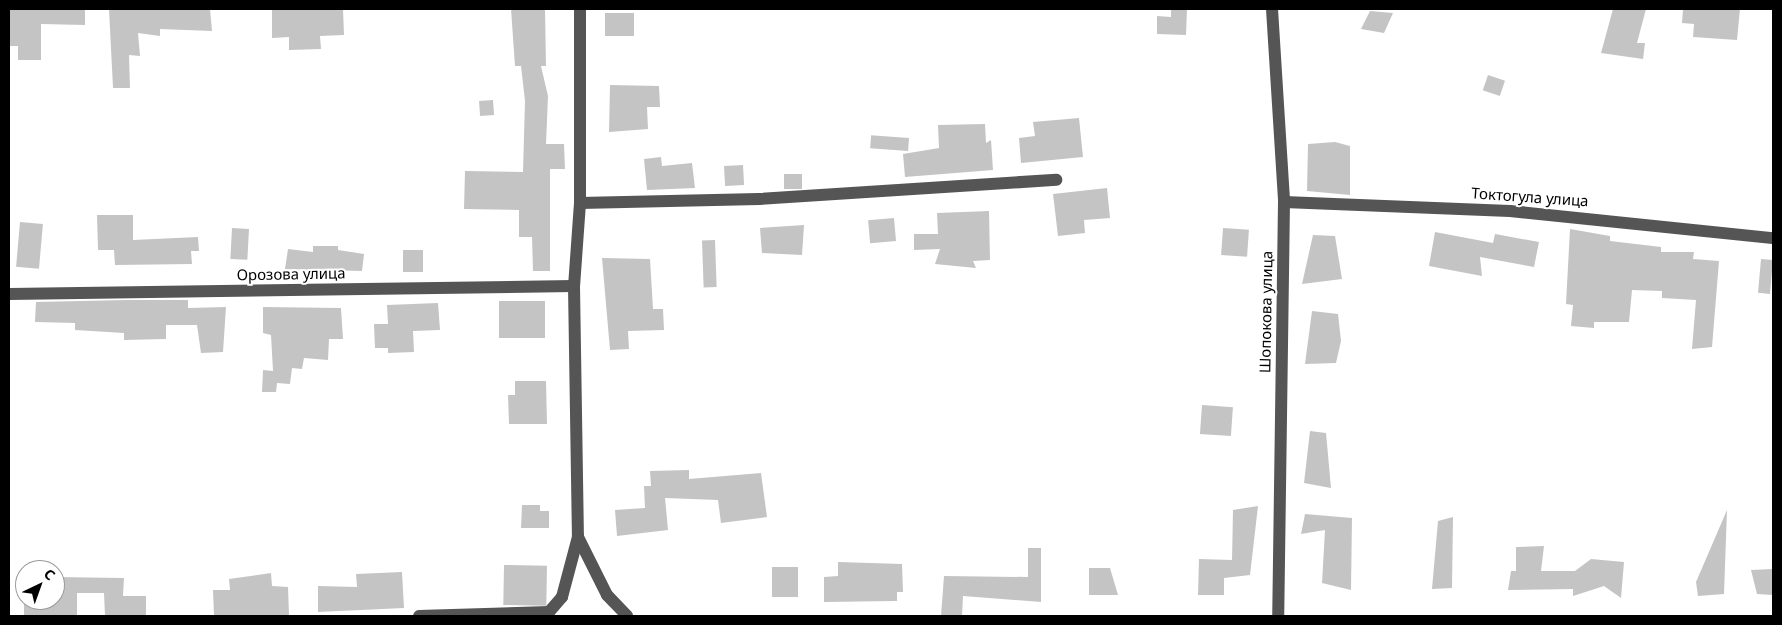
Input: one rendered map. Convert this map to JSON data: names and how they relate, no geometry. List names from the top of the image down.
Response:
{
  "streets": {
    "street": ["Токтогула улица", "Орозова улица", "Шопокова улица"]
  },
  "crossings": [
    ["Токтогула улица", "Шопокова улица"]
  ],
  "north": "top right"
}
